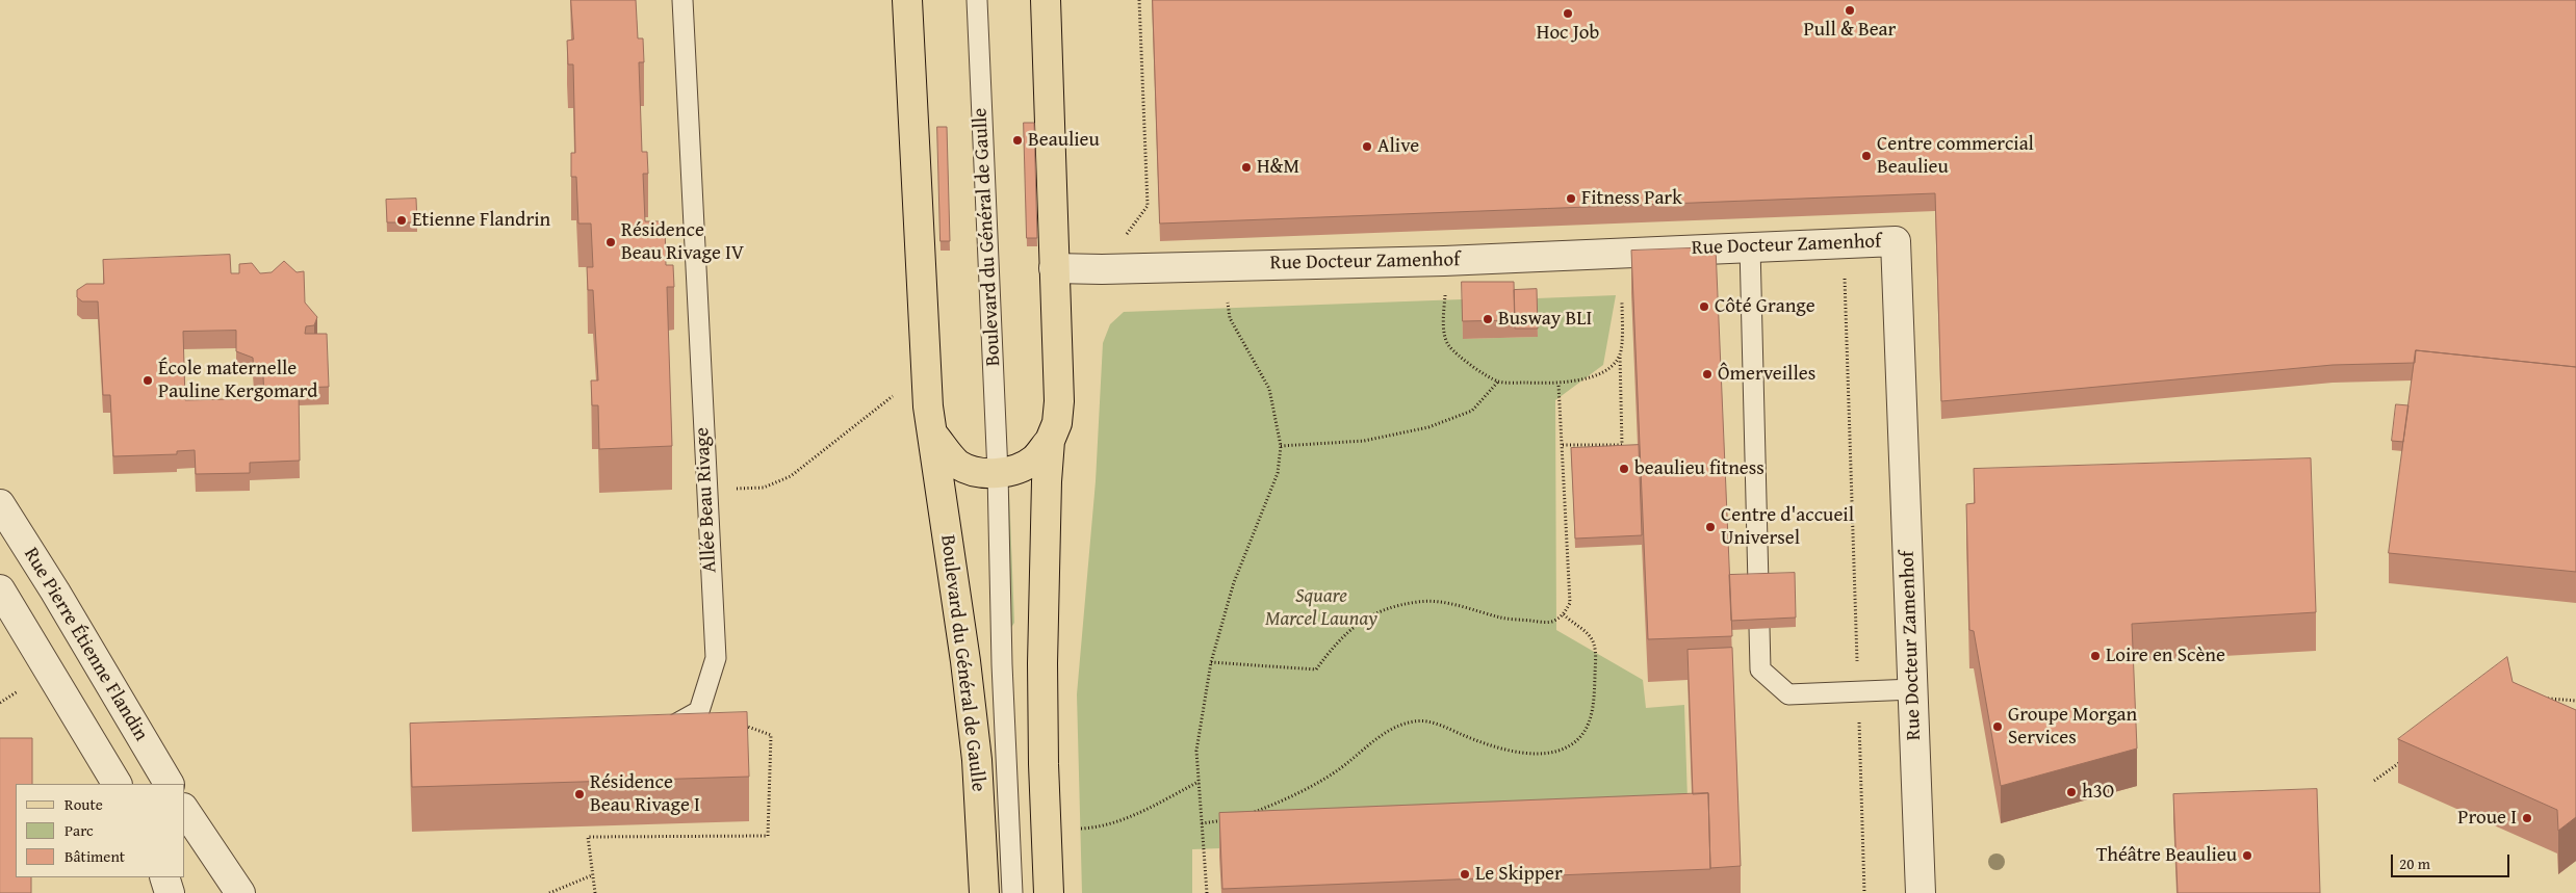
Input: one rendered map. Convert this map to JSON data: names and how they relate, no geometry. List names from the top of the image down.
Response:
{
  "streets": {
    "main road": ["Boulevard du Général de Gaulle"],
    "street": ["Rue Docteur Zamenhof", "Rue Pierre Étienne Flandin"],
    "lane": ["Allée Beau Rivage"]
  },
  "parks": ["Square Marcel Launay"],
  "places": [
    "Pull & Bear",
    "Hoc Job",
    "Beaulieu",
    "Alive",
    "Centre commercial Beaulieu",
    "H&M",
    "Fitness Park",
    "Etienne Flandrin",
    "Résidence Beau Rivage IV",
    "Côté Grange",
    "Busway BLI",
    "Ômerveilles",
    "École maternelle Pauline Kergomard",
    "beaulieu fitness",
    "Centre d'accueil Universel",
    "Loire en Scène",
    "Groupe Morgan Services",
    "h3O",
    "Résidence Beau Rivage I",
    "Proue I",
    "Théâtre Beaulieu",
    "Le Skipper"
  ],
  "legend": ["Route", "Parc", "Bâtiment"],
  "scale_bar": "20 m"
}
